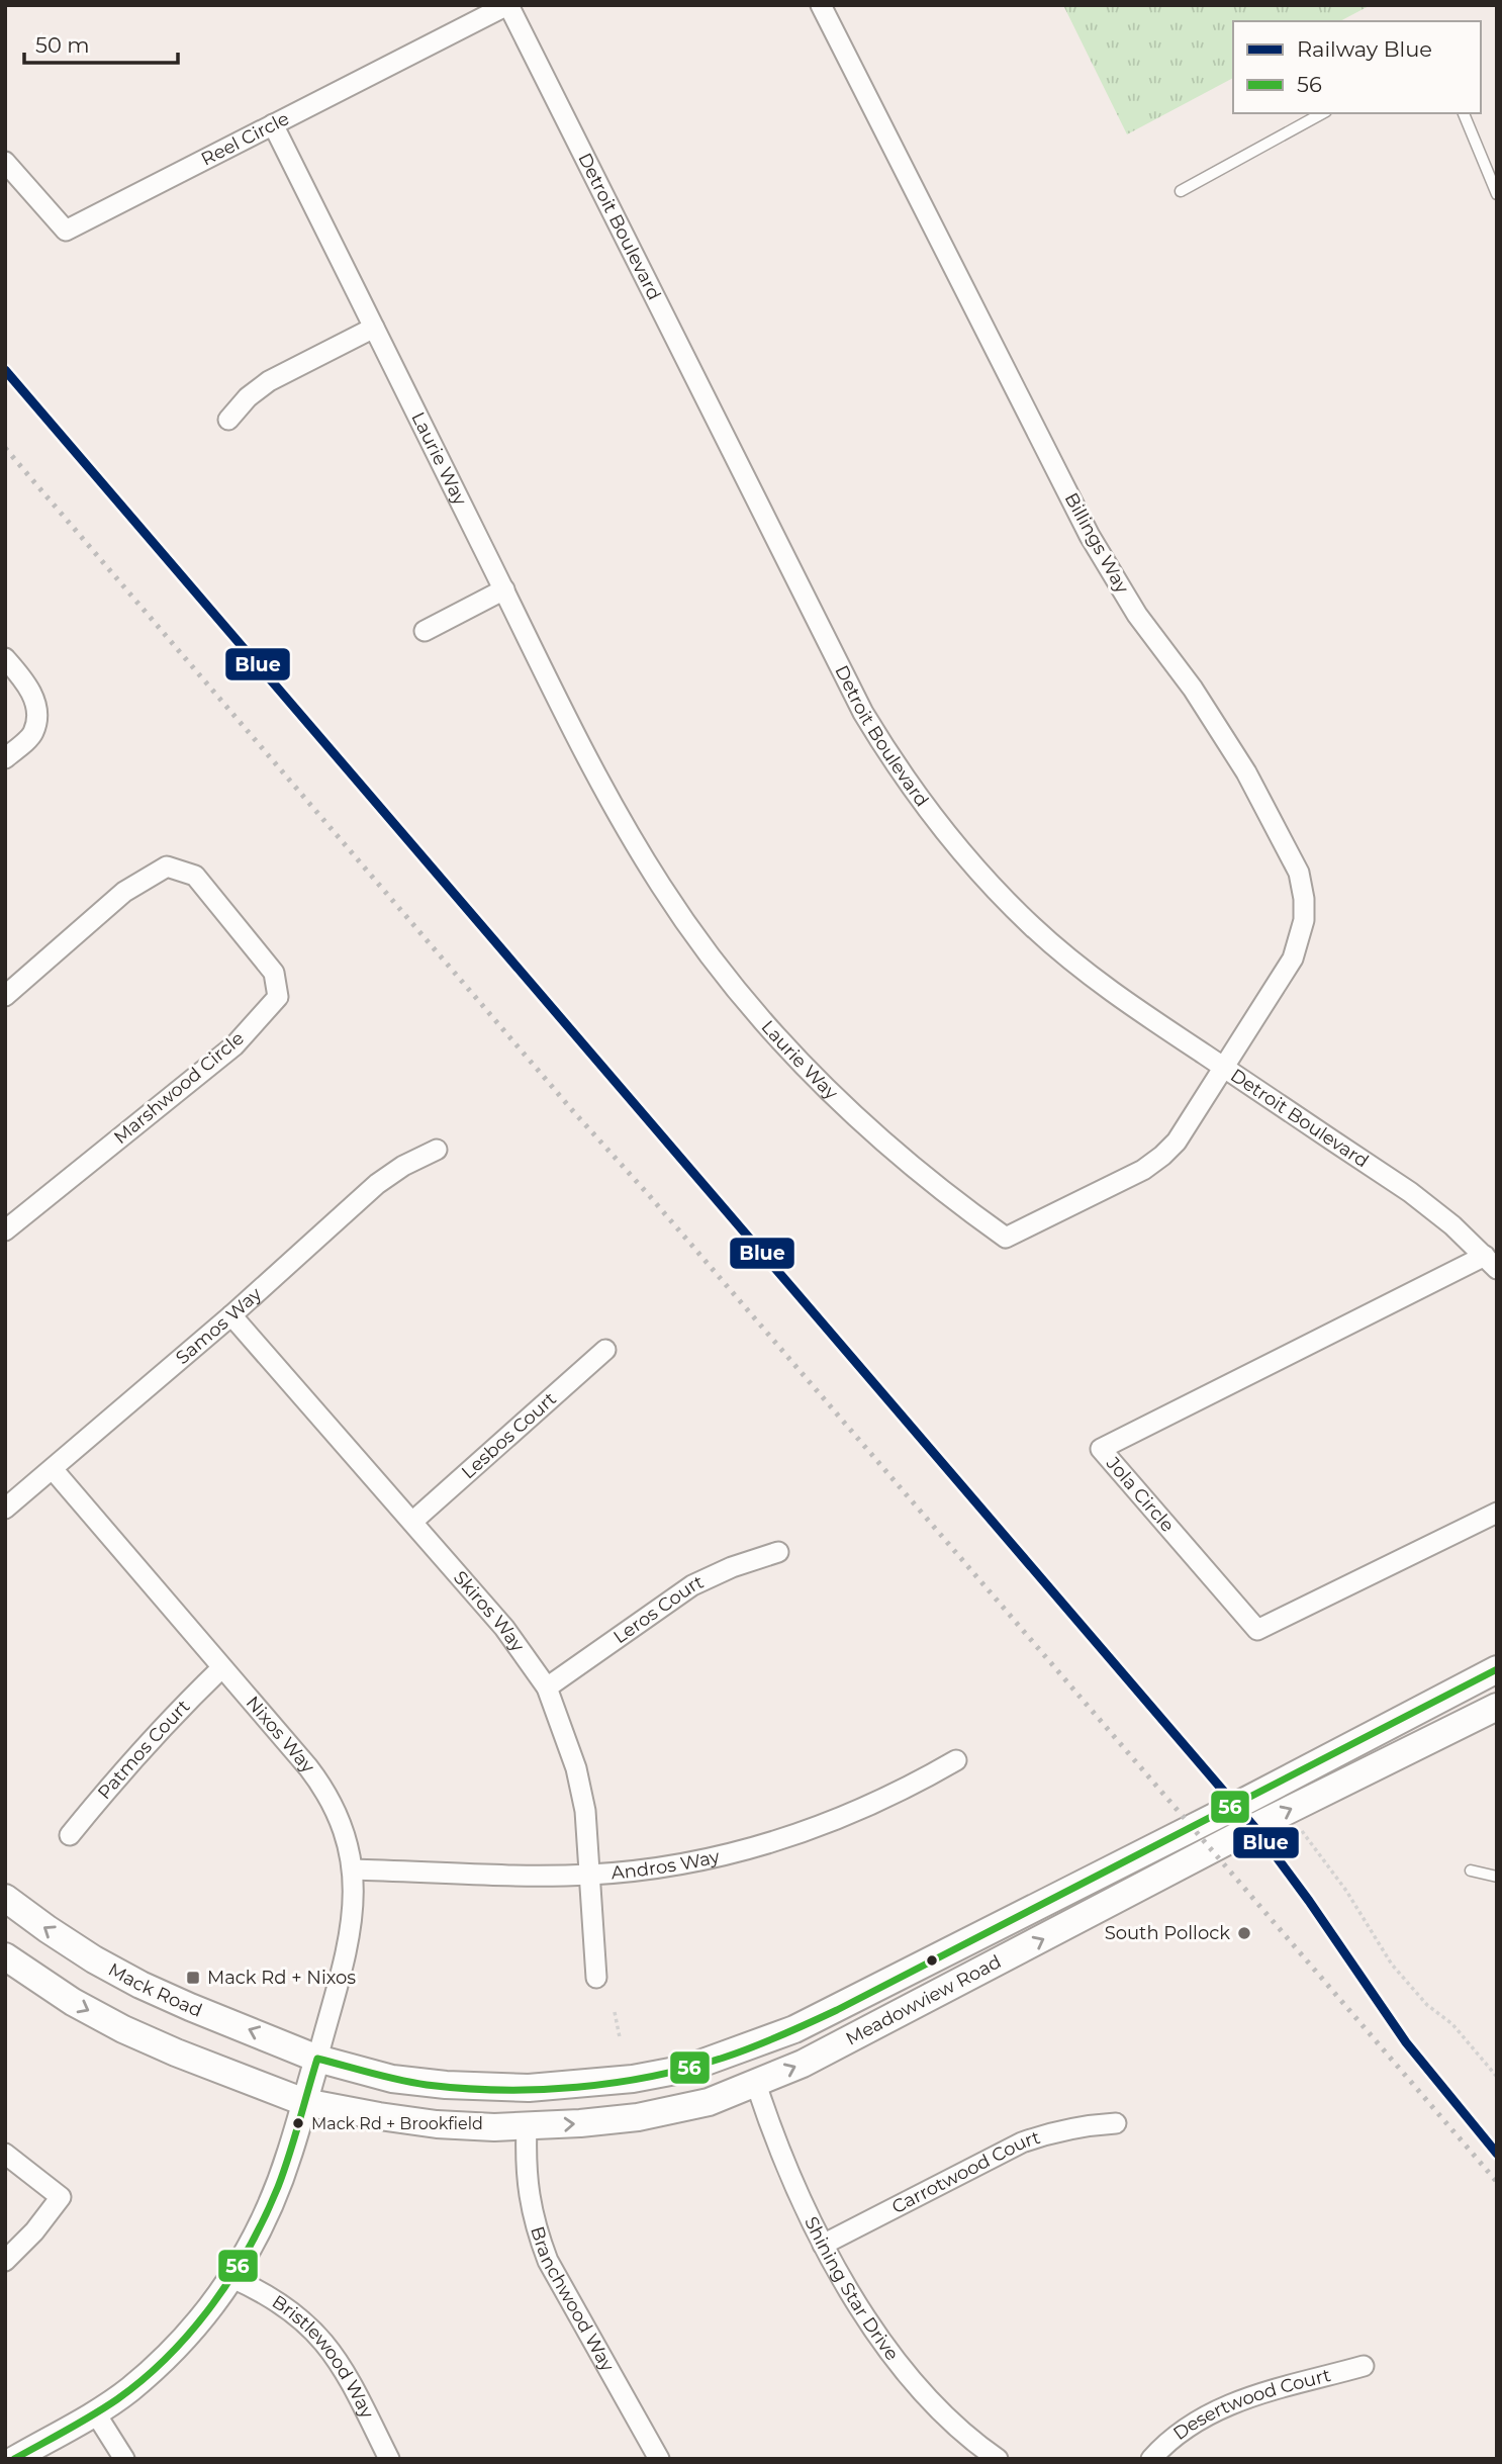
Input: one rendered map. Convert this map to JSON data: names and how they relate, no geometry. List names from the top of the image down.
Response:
{
  "streets": {
    "main road": ["Mack Road", "Meadowview Road"],
    "street": [
      "Reel Circle",
      "Detroit Boulevard",
      "Laurie Way",
      "Billings Way",
      "Marshwood Circle",
      "Samos Way",
      "Lesbos Court",
      "Jola Circle",
      "Skiros Way",
      "Leros Court",
      "Nixos Way",
      "Patmos Court",
      "Andros Way",
      "Carrotwood Court",
      "Shining Star Drive",
      "Branchwood Way",
      "Bristlewood Way",
      "Desertwood Court"
    ]
  },
  "crossings": [
    ["Reel Circle", "Detroit Boulevard"],
    ["Reel Circle", "Laurie Way"],
    ["Detroit Boulevard", "Laurie Way"],
    ["Detroit Boulevard", "Billings Way"],
    ["Detroit Boulevard", "Jola Circle"],
    ["Laurie Way", "Billings Way"],
    ["Samos Way", "Skiros Way"],
    ["Samos Way", "Nixos Way"],
    ["Lesbos Court", "Skiros Way"],
    ["Skiros Way", "Leros Court"],
    ["Skiros Way", "Andros Way"],
    ["Nixos Way", "Patmos Court"],
    ["Nixos Way", "Andros Way"],
    ["Nixos Way", "Mack Road"],
    ["Nixos Way", "Meadowview Road"],
    ["Mack Road", "Meadowview Road"],
    ["Meadowview Road", "Shining Star Drive"],
    ["Meadowview Road", "Branchwood Way"],
    ["Carrotwood Court", "Shining Star Drive"]
  ],
  "places": {
    "other": ["South Pollock", "Mack Rd + Brookfield"],
    "transit": ["Mack Rd + Nixos"]
  },
  "lines": ["rail line Blue", "transit line 56"],
  "legend": ["Railway Blue", "56"],
  "scale_bar": "50 m"
}
